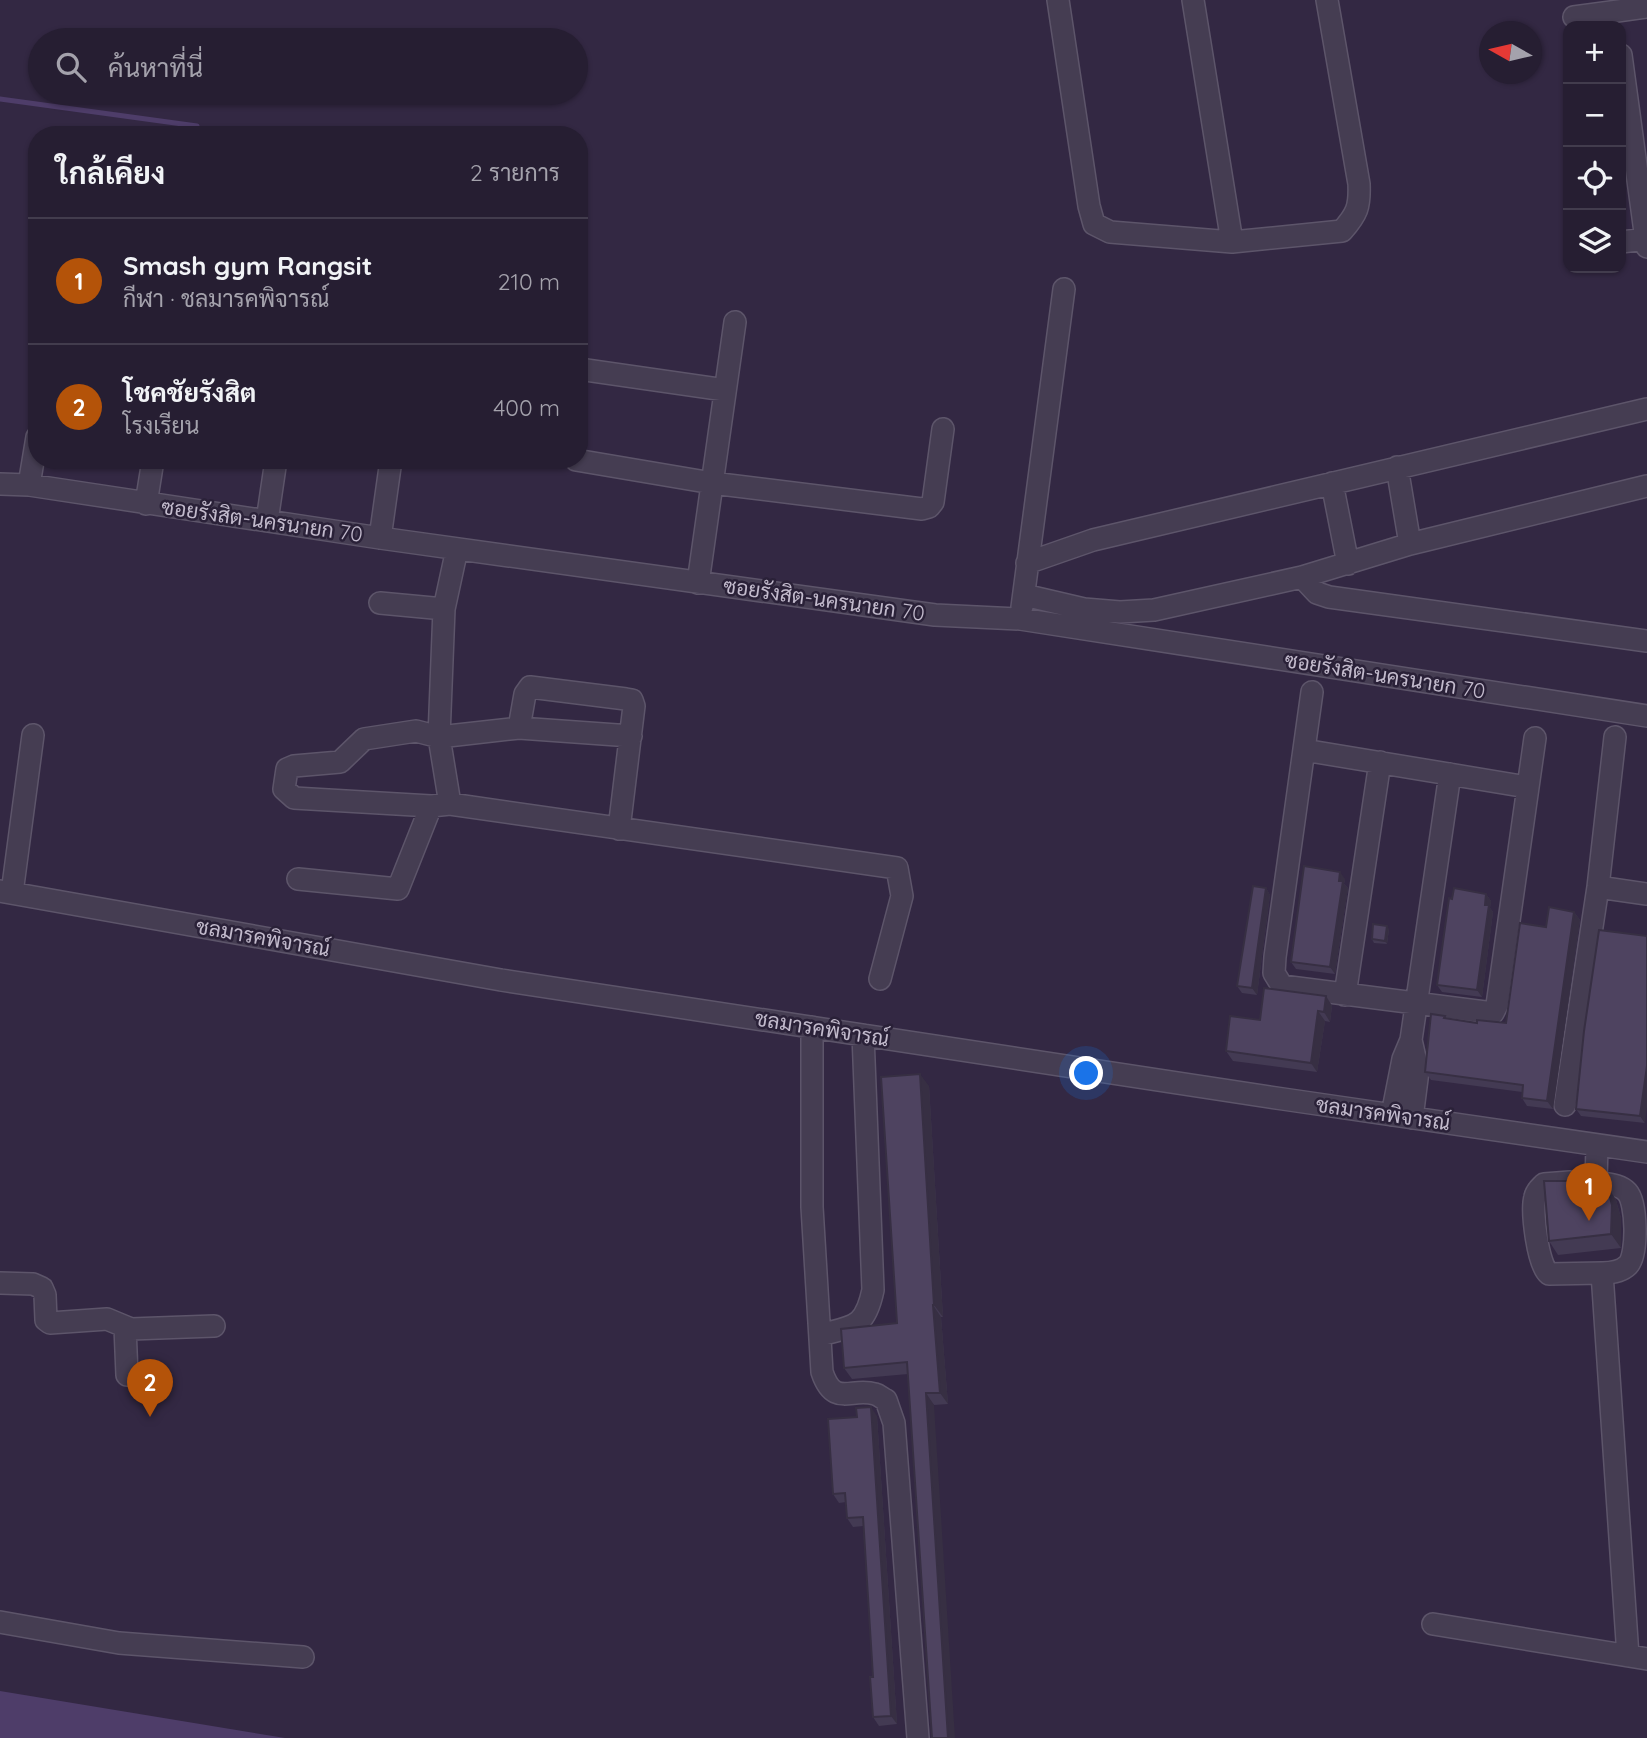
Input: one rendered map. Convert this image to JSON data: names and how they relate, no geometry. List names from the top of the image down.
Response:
{
  "streets": {
    "street": ["ซอยรังสิต-นครนายก 70", "ชลมารคพิจารณ์"]
  },
  "north": "left",
  "page": {
    "map_buttons": ["+", "−"],
    "search": "ค้นหาที่นี่",
    "heading": ["ใกล้เคียง", "2 รายการ"],
    "list": [
      {
        "mark": "1",
        "name": "Smash gym Rangsit",
        "note": "กีฬา · ชลมารคพิจารณ์",
        "value": "210 m"
      },
      {
        "mark": "2",
        "name": "โชคชัยรังสิต",
        "note": "โรงเรียน",
        "value": "400 m"
      }
    ],
    "pins": ["1", "2"]
  }
}
